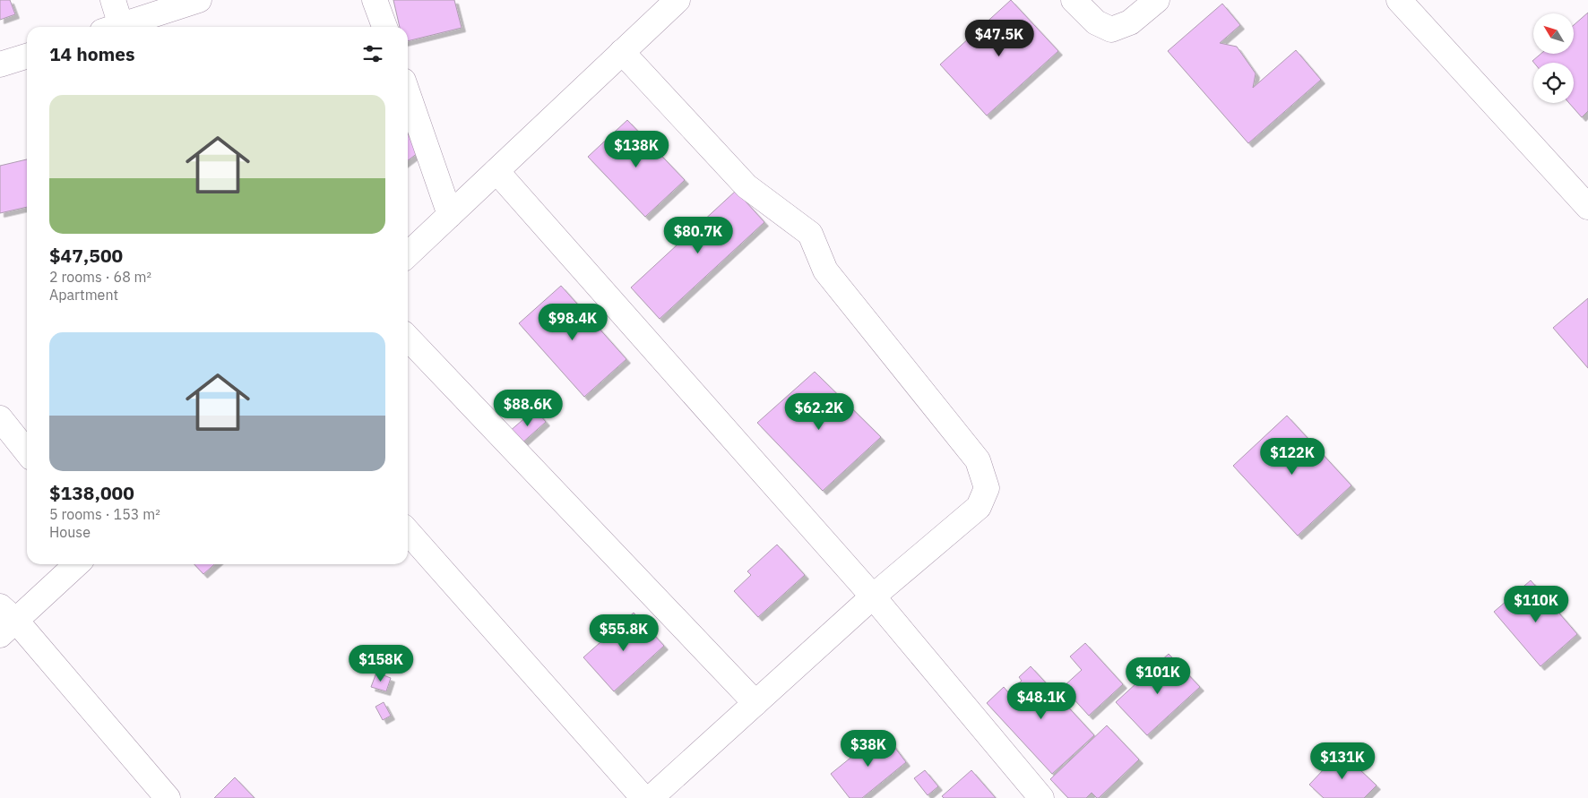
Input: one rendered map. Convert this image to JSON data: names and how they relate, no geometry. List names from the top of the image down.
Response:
{
  "north": "top left",
  "page": {
    "price": [
      "$47.5K",
      "$138K",
      "$80.7K",
      "$98.4K",
      "$88.6K",
      "$62.2K",
      "$122K",
      "$110K",
      "$55.8K",
      "$158K",
      "$101K",
      "$48.1K",
      "$38K",
      "$131K"
    ],
    "heading": "14 homes",
    "list": [
      {
        "name": "$47,500",
        "note": "2 rooms · 68 m² · Apartment"
      },
      {
        "name": "$138,000",
        "note": "5 rooms · 153 m² · House"
      }
    ]
  }
}
